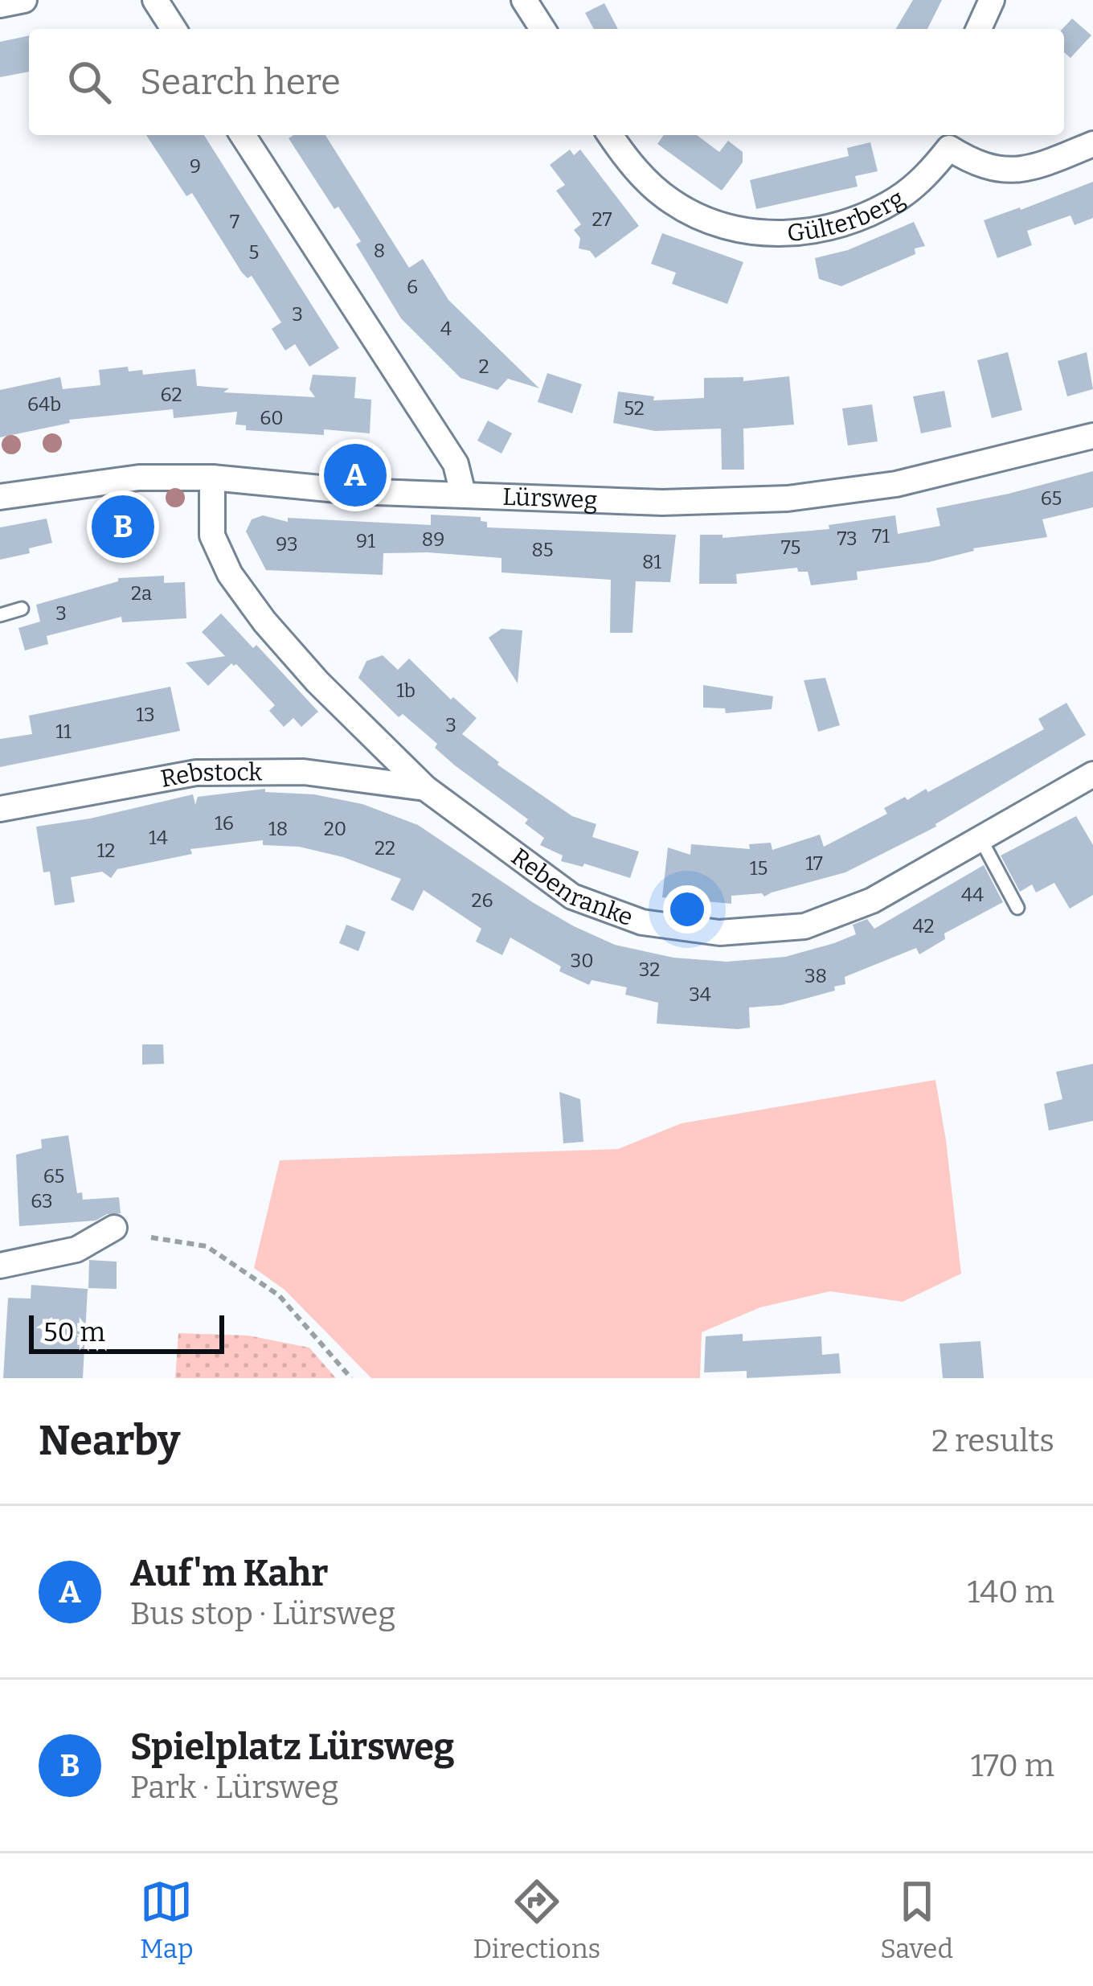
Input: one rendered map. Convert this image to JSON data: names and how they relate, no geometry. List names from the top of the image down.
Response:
{
  "streets": {
    "street": [
      "Gülterberg",
      "Lürsweg",
      "Rebstock",
      "Rebenranke"
    ]
  },
  "crossings": [
    ["Lürsweg", "Rebenranke"],
    ["Rebstock", "Rebenranke"]
  ],
  "house_numbers": [
    "9",
    "27",
    "7",
    "8",
    "5",
    "6",
    "3",
    "4",
    "2",
    "62",
    "64b",
    "52",
    "60",
    "65",
    "71",
    "73",
    "89",
    "91",
    "93",
    "75",
    "85",
    "81",
    "2a",
    "3",
    "1b",
    "13",
    "3",
    "11",
    "16",
    "18",
    "20",
    "14",
    "22",
    "12",
    "17",
    "15",
    "44",
    "26",
    "42",
    "30",
    "32",
    "38",
    "34",
    "65",
    "63"
  ],
  "scale_bar": "50 m",
  "page": {
    "search": "Search here",
    "pins": ["A", "B"],
    "scale": "50 m",
    "heading": ["Nearby", "2 results"],
    "list": [
      {
        "mark": "A",
        "name": "Auf'm Kahr",
        "note": "Bus stop · Lürsweg",
        "value": "140 m"
      },
      {
        "mark": "B",
        "name": "Spielplatz Lürsweg",
        "note": "Park · Lürsweg",
        "value": "170 m"
      }
    ],
    "nav": ["Map", "Directions", "Saved"]
  }
}
